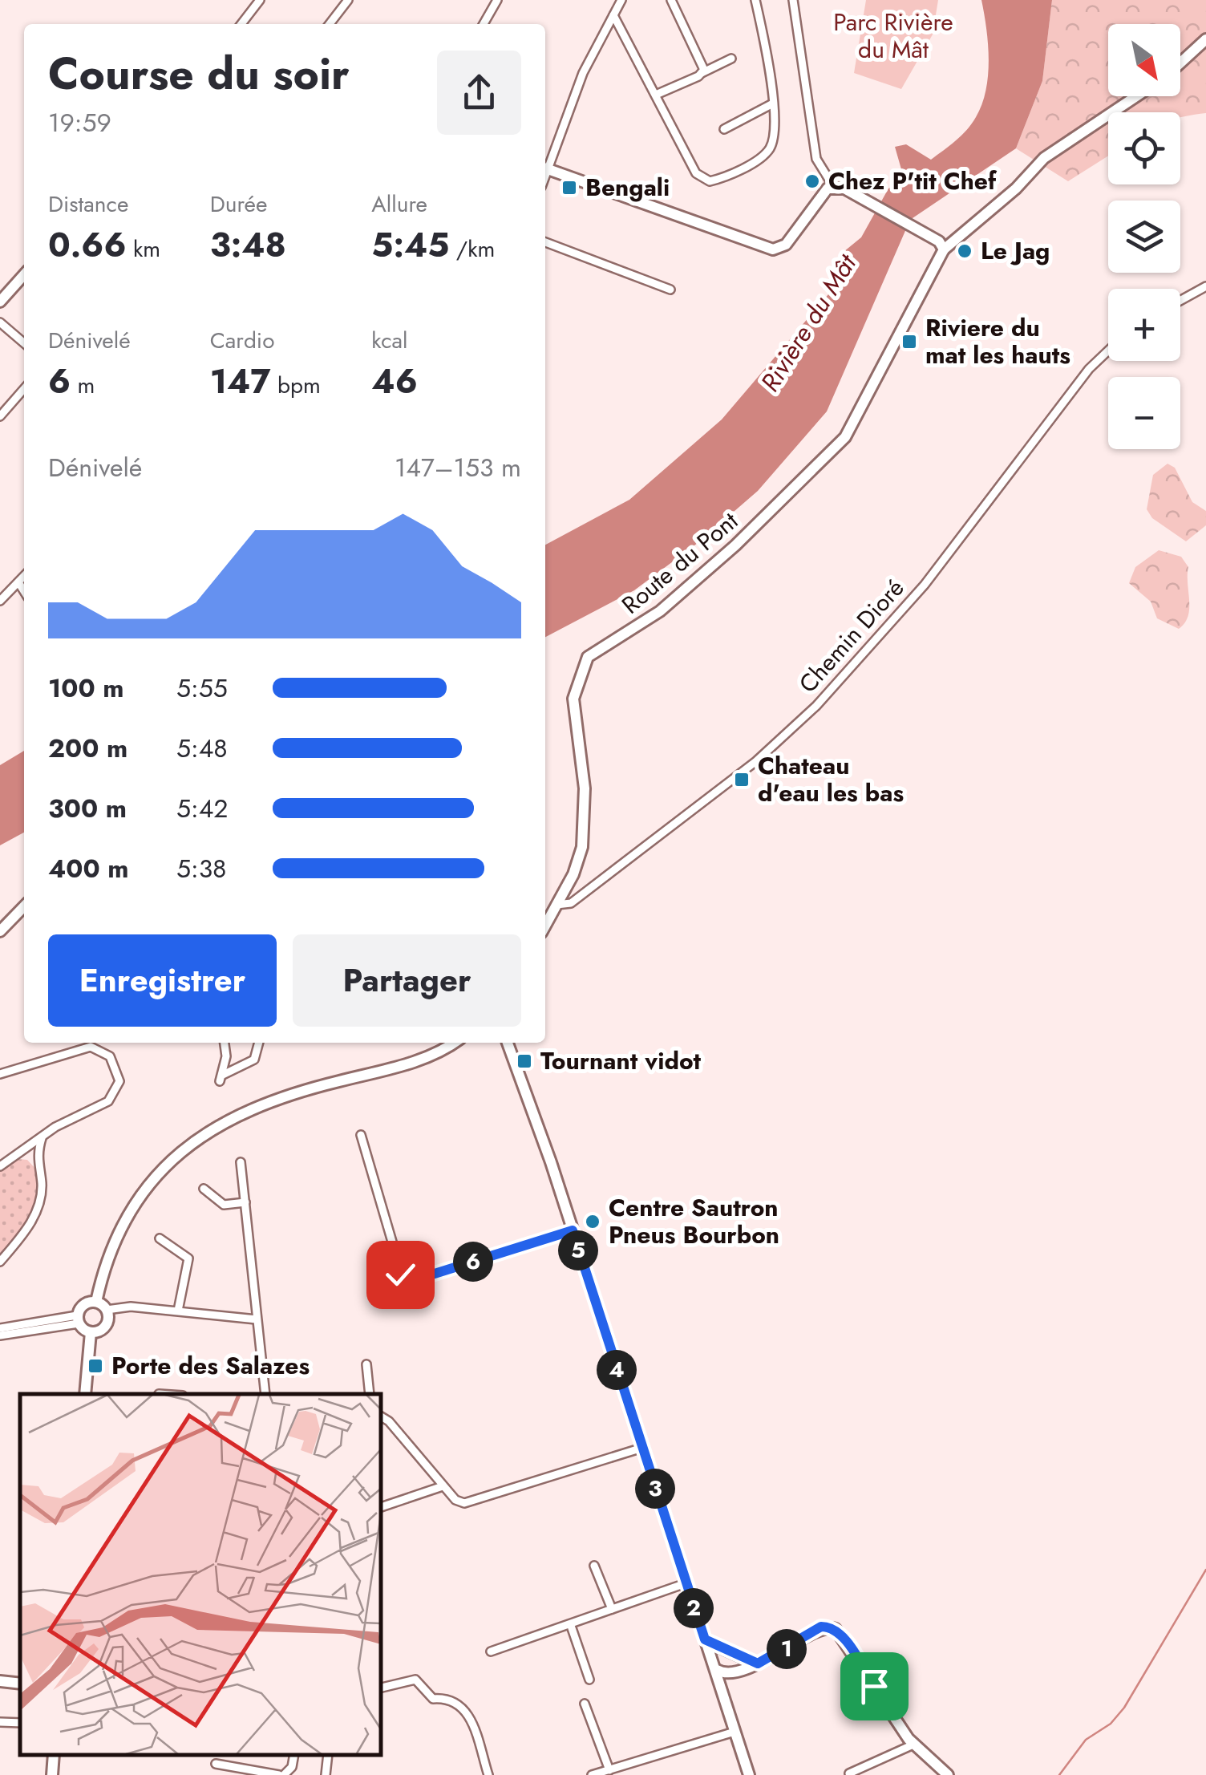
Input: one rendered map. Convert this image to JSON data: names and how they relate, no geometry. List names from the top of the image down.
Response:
{
  "streets": {
    "main road": ["Route du Pont"],
    "street": ["Chemin Dioré"]
  },
  "crossings": [
    ["Route du Pont", "Chemin Dioré"]
  ],
  "water": ["Rivière du Mât"],
  "parks": ["Parc Rivière du Mât"],
  "places": {
    "other": ["Chez P'tit Chef", "Le Jag", "Centre Sautron Pneus Bourbon"],
    "transit": [
      "Bengali",
      "Riviere du mat les hauts",
      "Chateau d'eau les bas",
      "Tournant vidot",
      "Porte des Salazes"
    ]
  },
  "north": "bottom right",
  "page": {
    "map_buttons": ["+", "−"],
    "heading": ["Course du soir", "19:59"],
    "stats": [
      ["Distance", "0.66 km"],
      ["Durée", "3:48"],
      ["Allure", "5:45 /km"],
      ["Dénivelé", "6 m"],
      ["Cardio", "147 bpm"],
      ["kcal", "46"]
    ],
    "chart": ["Dénivelé", "147–153 m"],
    "list": [
      {
        "name": "100 m",
        "note": "5:55"
      },
      {
        "name": "200 m",
        "note": "5:48"
      },
      {
        "name": "300 m",
        "note": "5:42"
      },
      {
        "name": "400 m",
        "note": "5:38"
      }
    ],
    "buttons": ["Enregistrer", "Partager"],
    "pins": [
      "5",
      "6",
      "4",
      "3",
      "2",
      "1"
    ]
  }
}
